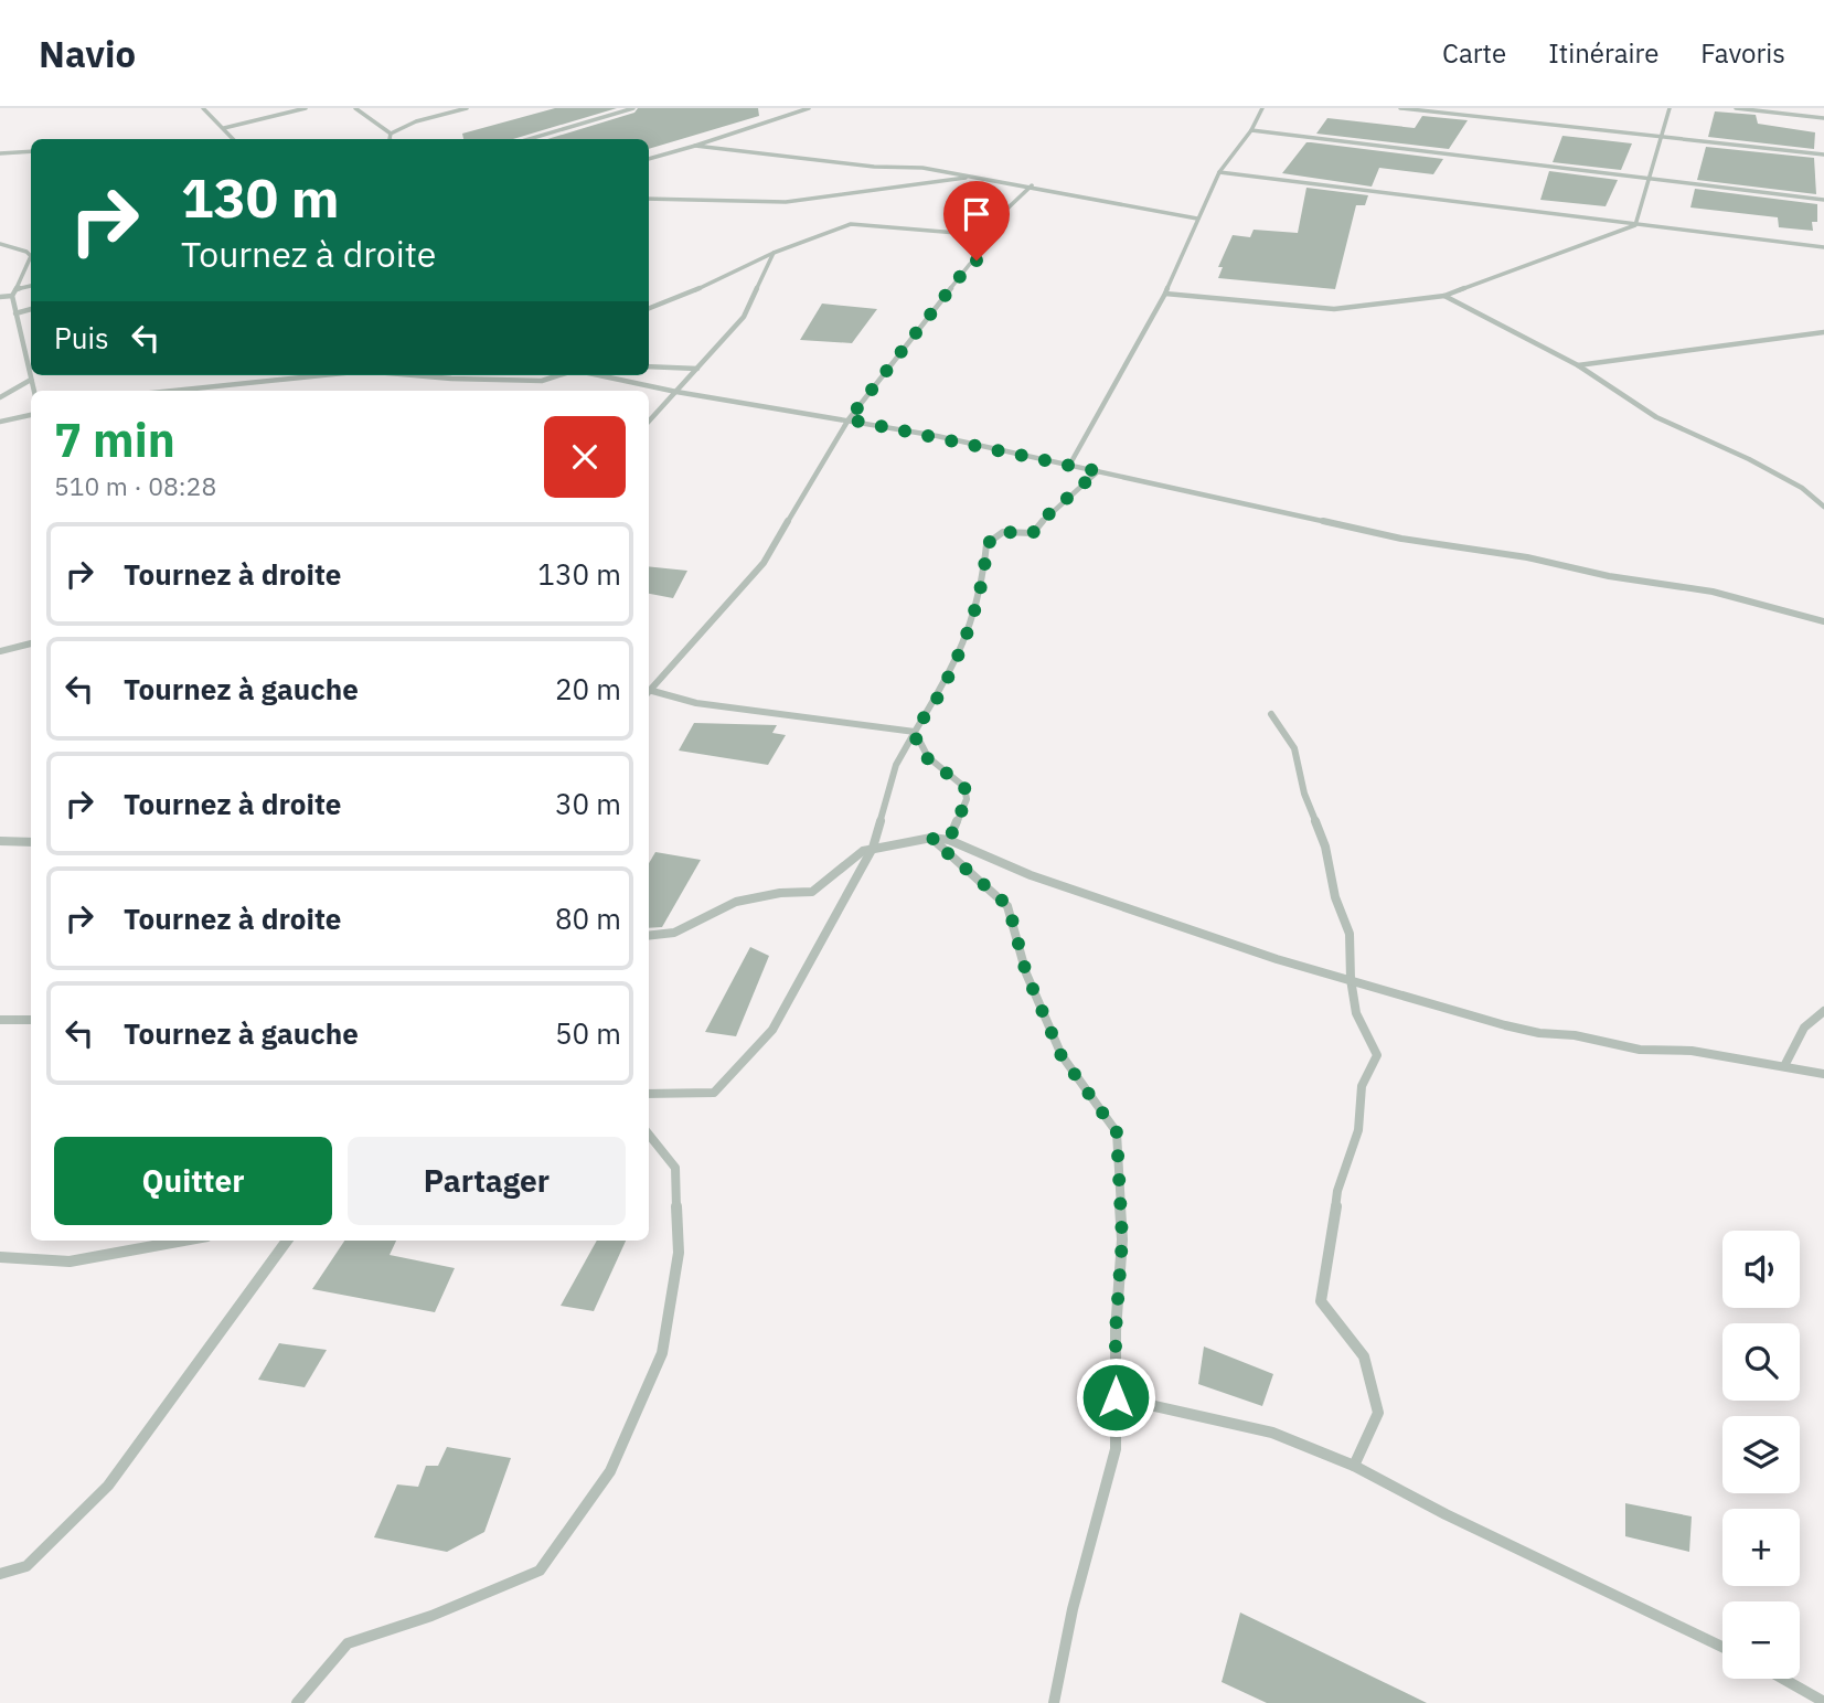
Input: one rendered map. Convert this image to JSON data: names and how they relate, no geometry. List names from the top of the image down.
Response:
{
  "page": {
    "header": "Navio",
    "nav": ["Carte", "Itinéraire", "Favoris"],
    "turn": ["130 m", "Tournez à droite"],
    "then": "Puis",
    "heading": ["7 min", "510 m · 08:28"],
    "list": [
      {
        "name": "Tournez à droite",
        "value": "130 m"
      },
      {
        "name": "Tournez à gauche",
        "value": "20 m"
      },
      {
        "name": "Tournez à droite",
        "value": "30 m"
      },
      {
        "name": "Tournez à droite",
        "value": "80 m"
      },
      {
        "name": "Tournez à gauche",
        "value": "50 m"
      }
    ],
    "buttons": ["Quitter", "Partager"],
    "map_buttons": ["+", "−"]
  }
}
